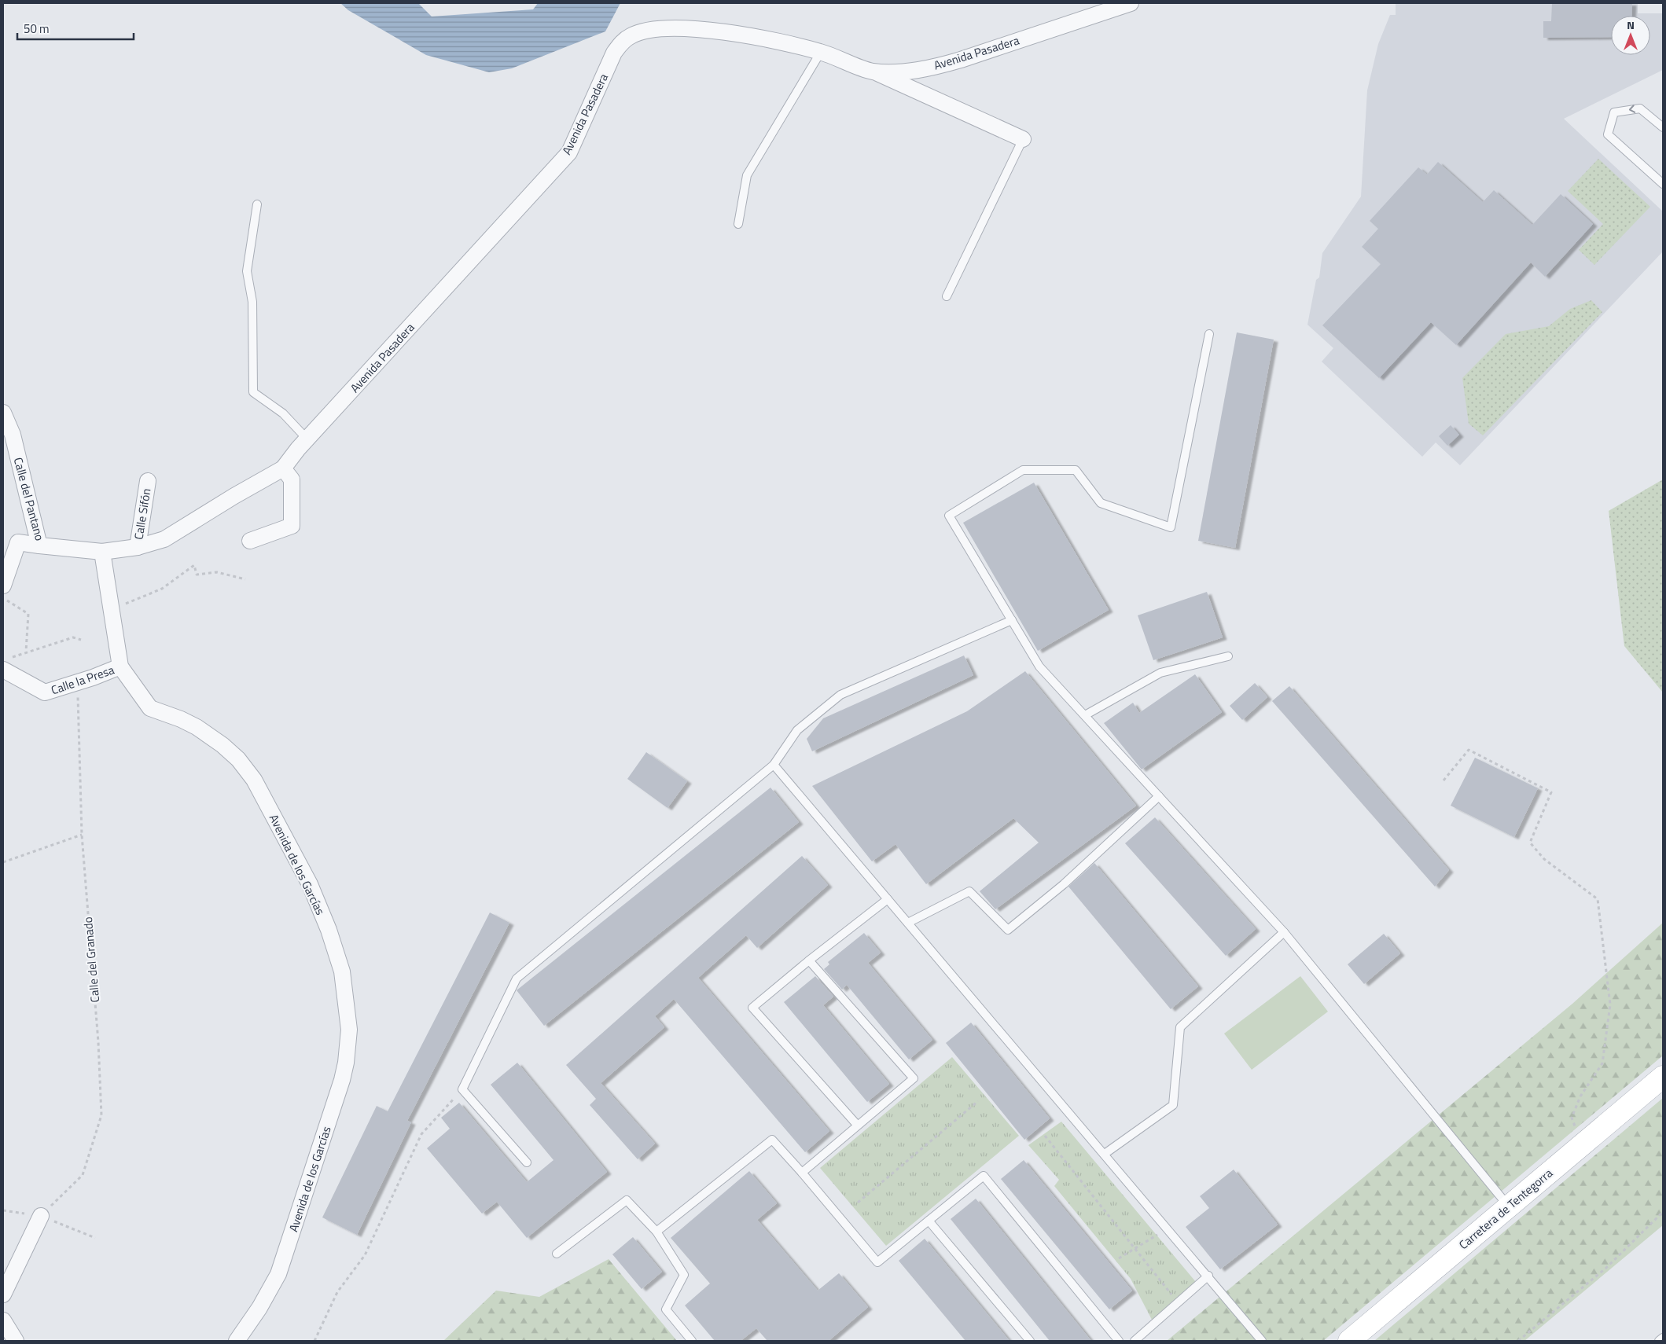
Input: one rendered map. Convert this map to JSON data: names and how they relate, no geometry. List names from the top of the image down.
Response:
{
  "streets": {
    "main road": ["Carretera de Tentegorra"],
    "street": [
      "Avenida Pasadera",
      "Calle del Pantano",
      "Calle Sifón",
      "Calle la Presa",
      "Avenida de los Garcías"
    ],
    "path": ["Calle del Granado"]
  },
  "crossings": [
    ["Avenida Pasadera", "Calle del Pantano"],
    ["Avenida Pasadera", "Calle Sifón"],
    ["Calle del Pantano", "Calle Sifón"],
    ["Calle del Pantano", "Avenida de los Garcías"],
    ["Calle la Presa", "Avenida de los Garcías"],
    ["Calle la Presa", "Calle del Granado"]
  ],
  "scale_bar": "50 m",
  "north": "top"
}
